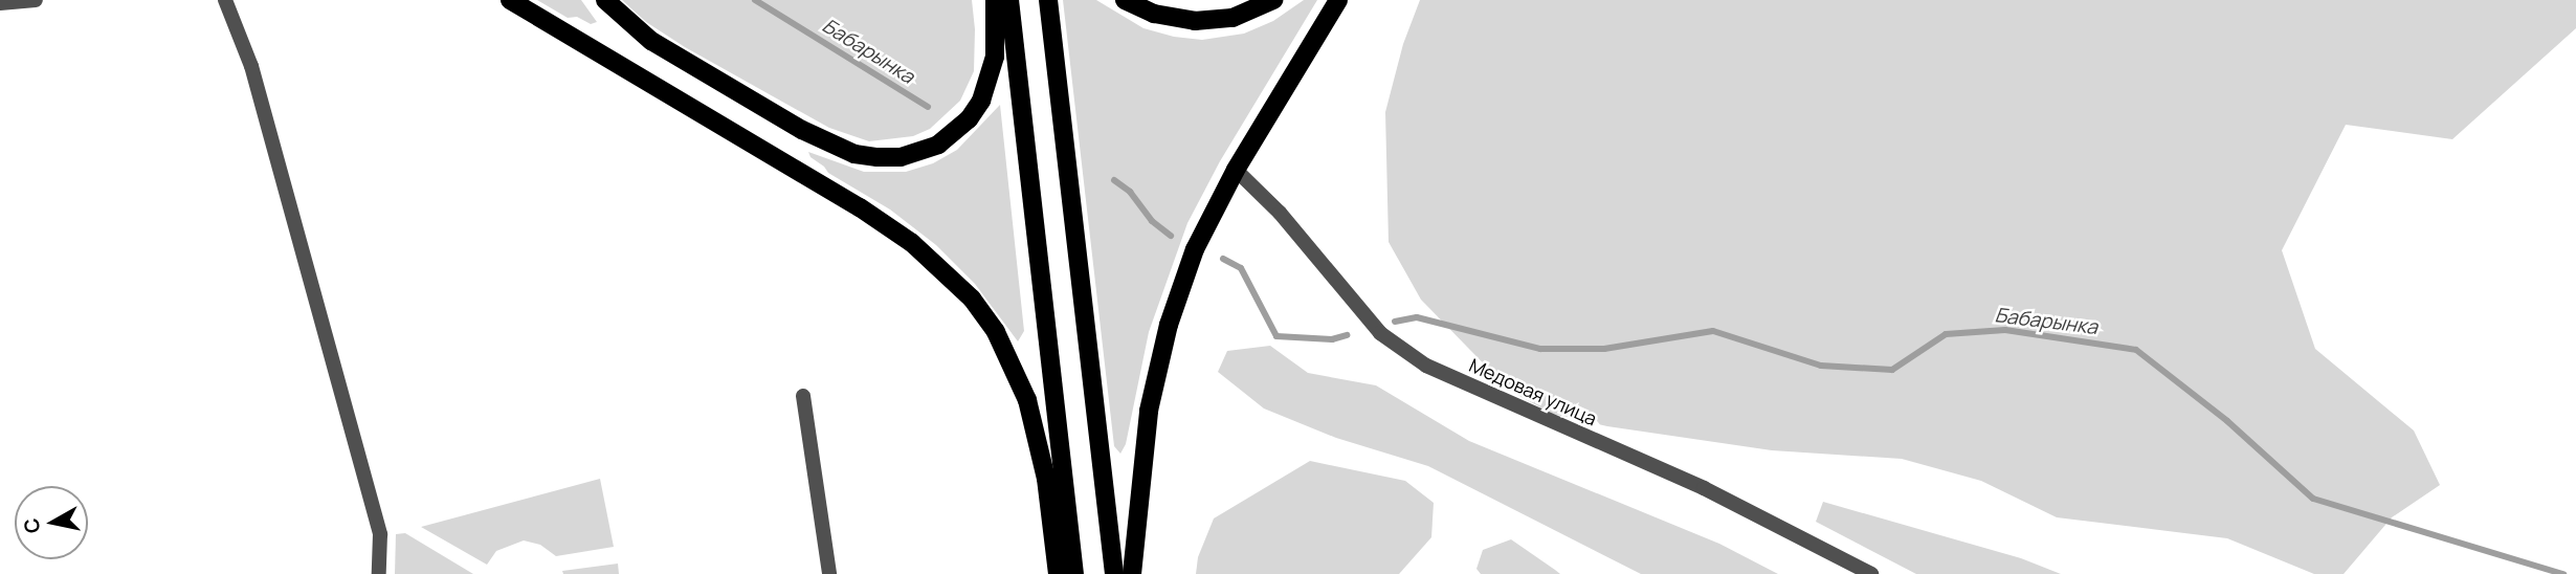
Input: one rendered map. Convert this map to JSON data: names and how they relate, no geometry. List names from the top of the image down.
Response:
{
  "streets": {
    "street": ["Медовая улица"]
  },
  "water": ["Бабарынка"],
  "north": "left"
}
